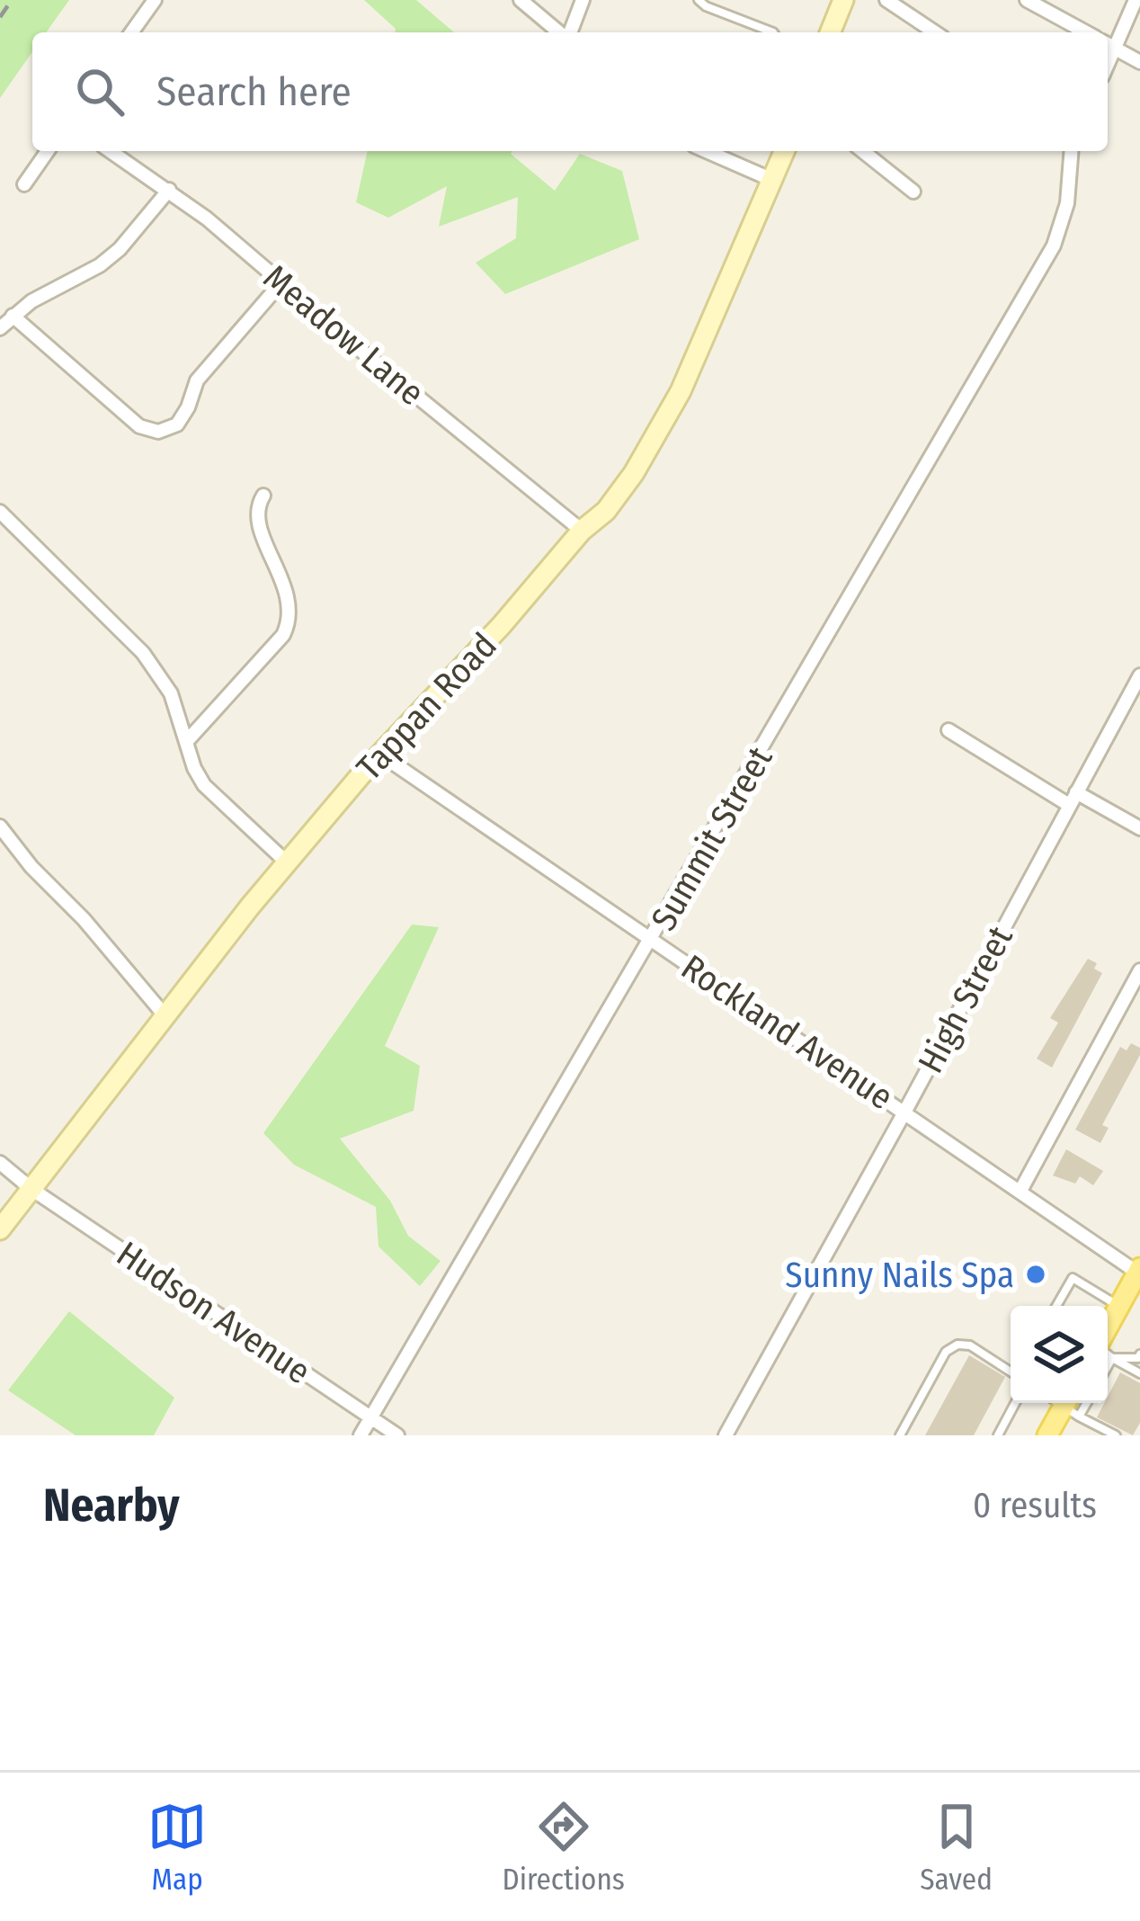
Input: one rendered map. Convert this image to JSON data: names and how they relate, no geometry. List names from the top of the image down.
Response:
{
  "streets": {
    "street": [
      "Meadow Lane",
      "Tappan Road",
      "Summit Street",
      "High Street",
      "Rockland Avenue",
      "Hudson Avenue"
    ]
  },
  "crossings": [
    ["Meadow Lane", "Tappan Road"],
    ["Tappan Road", "Rockland Avenue"],
    ["Tappan Road", "Hudson Avenue"],
    ["Summit Street", "Rockland Avenue"],
    ["Summit Street", "Hudson Avenue"],
    ["High Street", "Rockland Avenue"]
  ],
  "places": ["Sunny Nails Spa"],
  "page": {
    "search": "Search here",
    "heading": ["Nearby", "0 results"],
    "nav": ["Map", "Directions", "Saved"]
  }
}
